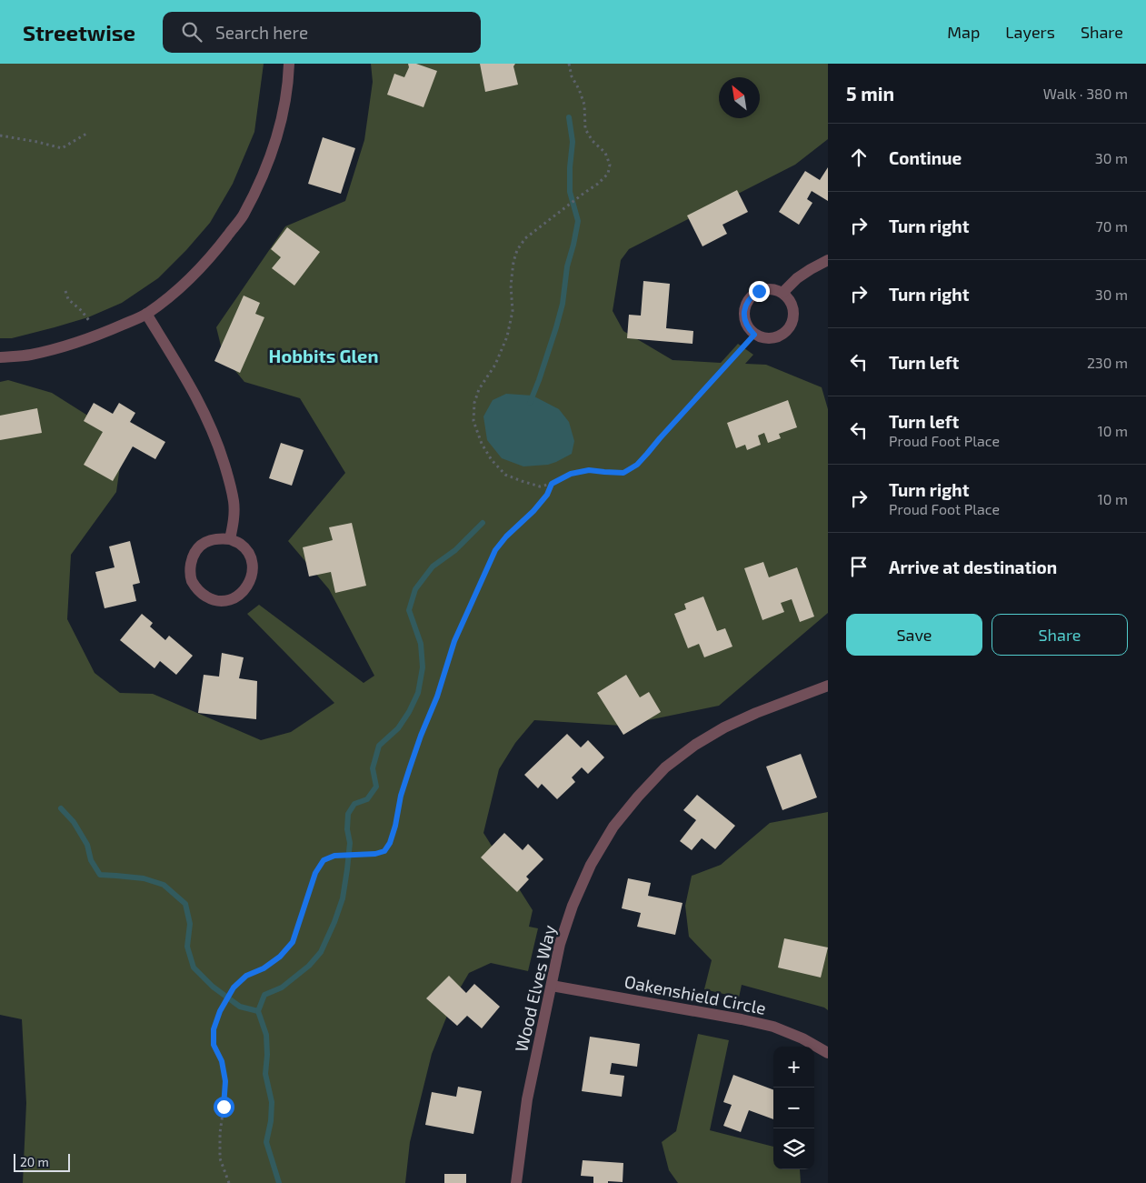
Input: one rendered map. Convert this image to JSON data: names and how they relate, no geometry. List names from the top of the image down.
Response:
{
  "streets": {
    "street": ["Wood Elves Way", "Oakenshield Circle"]
  },
  "crossings": [
    ["Wood Elves Way", "Oakenshield Circle"]
  ],
  "districts": ["Hobbits Glen"],
  "scale_bar": "20 m",
  "north": "top left",
  "page": {
    "header": "Streetwise",
    "search": "Search here",
    "nav": ["Map", "Layers", "Share"],
    "heading": ["5 min", "Walk · 380 m"],
    "list": [
      ["Continue", "30 m"],
      ["Turn right", "70 m"],
      ["Turn right", "30 m"],
      ["Turn left", "230 m"],
      ["Turn left", "Proud Foot Place", "10 m"],
      ["Turn right", "Proud Foot Place", "10 m"],
      "Arrive at destination"
    ],
    "buttons": ["Save", "Share"],
    "map_buttons": ["+", "−"],
    "scale": "20 m"
  }
}
